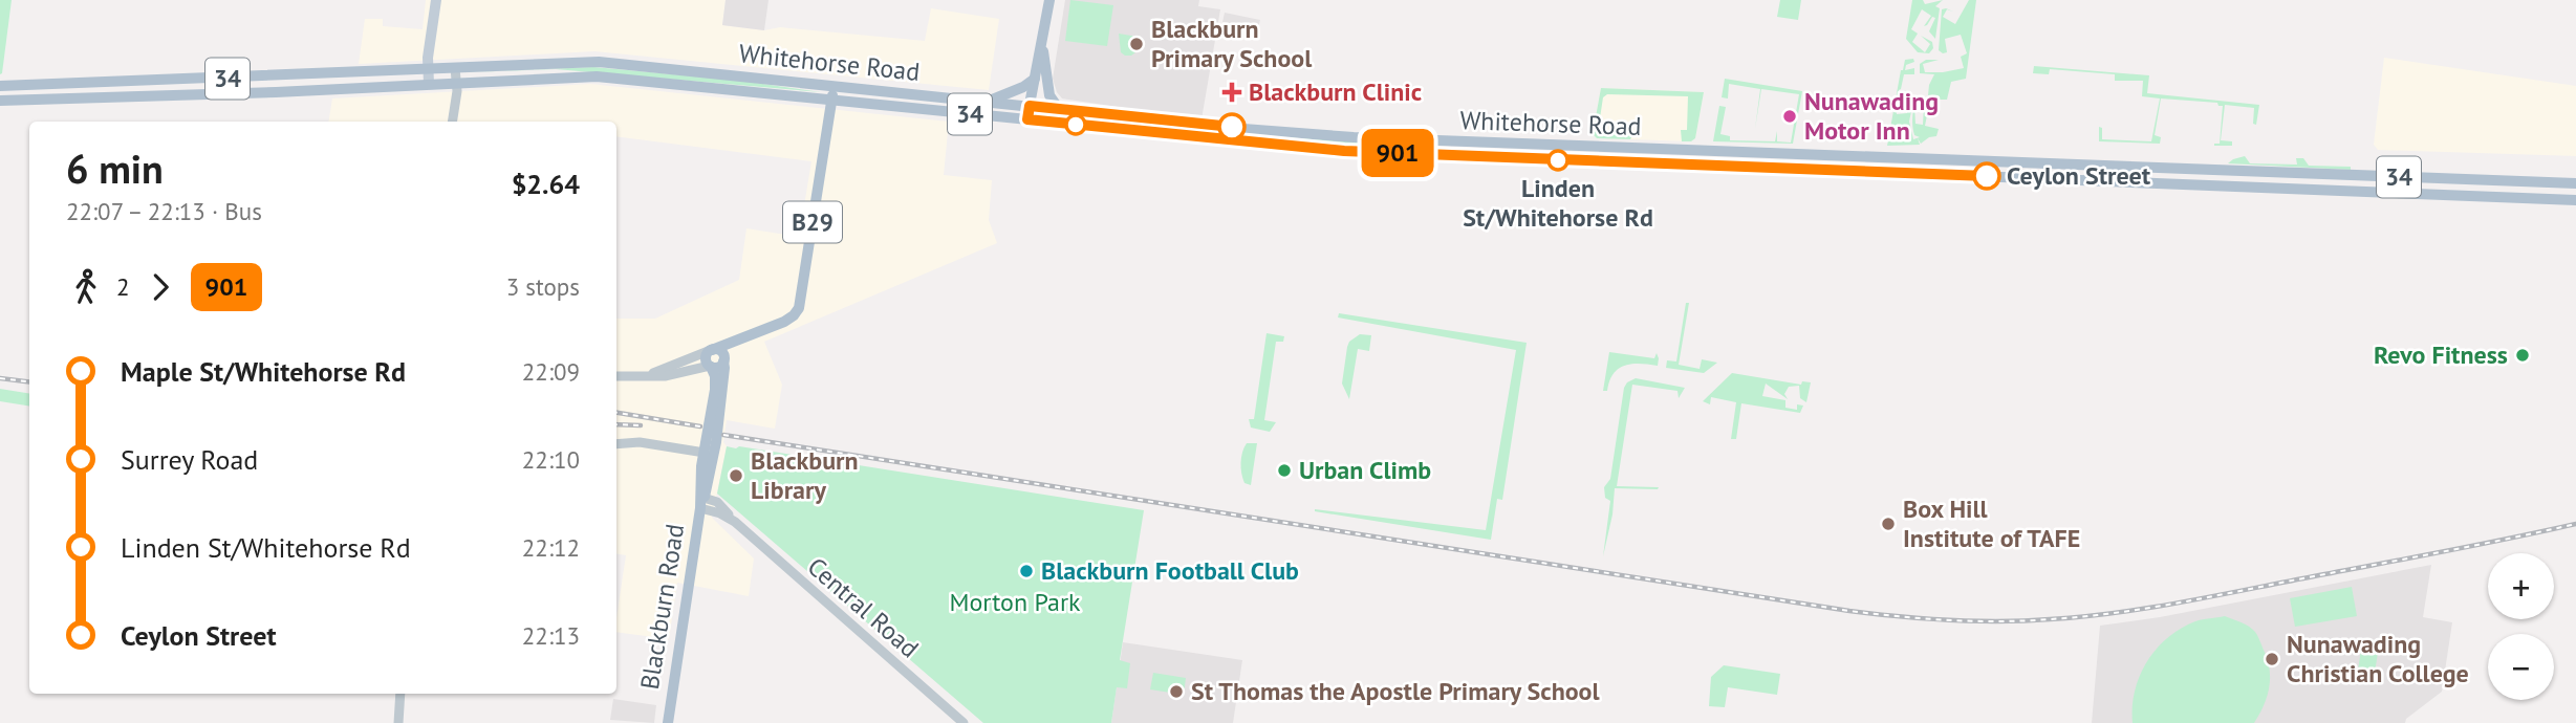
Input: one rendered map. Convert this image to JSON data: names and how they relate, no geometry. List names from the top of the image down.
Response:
{
  "streets": {
    "main road": [
      "Whitehorse Road",
      "34",
      "B29",
      "Blackburn Road"
    ],
    "street": ["Central Road"]
  },
  "crossings": [
    ["Whitehorse Road", "B29"],
    ["B29", "Blackburn Road"],
    ["Blackburn Road", "Central Road"]
  ],
  "parks": ["Morton Park"],
  "places": {
    "other": [
      "Blackburn Primary School",
      "Nunawading Motor Inn",
      "Linden St/Whitehorse Rd",
      "Ceylon Street",
      "Revo Fitness",
      "Urban Climb",
      "Blackburn Library",
      "Box Hill Institute of TAFE",
      "Blackburn Football Club",
      "Nunawading Christian College",
      "St Thomas the Apostle Primary School"
    ],
    "health": ["Blackburn Clinic"]
  },
  "lines": ["bus line 901"],
  "page": {
    "on_map": "901",
    "heading": ["6 min", "22:07 – 22:13 · Bus", "$2.64"],
    "legs": ["2", "901", "3 stops"],
    "list": [
      {
        "name": "Maple St/Whitehorse Rd",
        "value": "22:09"
      },
      {
        "name": "Surrey Road",
        "value": "22:10"
      },
      {
        "name": "Linden St/Whitehorse Rd",
        "value": "22:12"
      },
      {
        "name": "Ceylon Street",
        "value": "22:13"
      }
    ],
    "map_buttons": ["+", "−"]
  }
}
